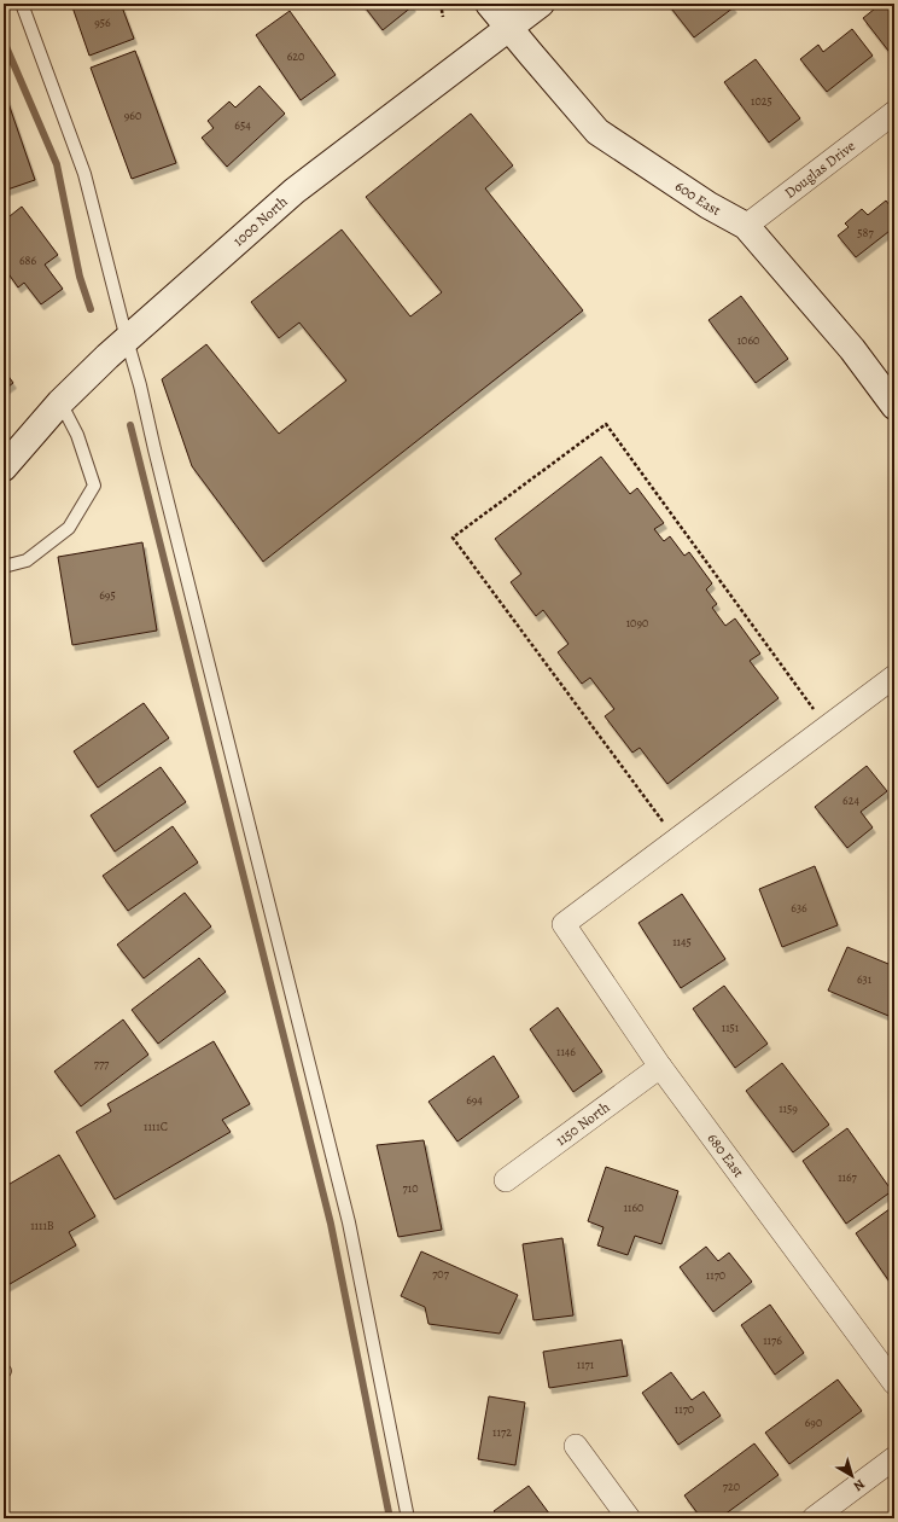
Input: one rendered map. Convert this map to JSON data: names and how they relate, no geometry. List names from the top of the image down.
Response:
{
  "streets": {
    "street": [
      "Douglas Drive",
      "600 East",
      "1000 North",
      "1150 North",
      "680 East"
    ]
  },
  "crossings": [
    ["Douglas Drive", "600 East"],
    ["600 East", "1000 North"],
    ["1150 North", "680 East"]
  ],
  "house_numbers": [
    "956",
    "620",
    "1025",
    "960",
    "654",
    "587",
    "686",
    "1060",
    "695",
    "1090",
    "624",
    "636",
    "1145",
    "631",
    "1151",
    "1146",
    "777",
    "694",
    "1159",
    "1111C",
    "1167",
    "710",
    "1160",
    "1111B",
    "707",
    "1170",
    "1176",
    "1171",
    "1170",
    "690",
    "1172",
    "720"
  ],
  "north": "bottom right"
}
